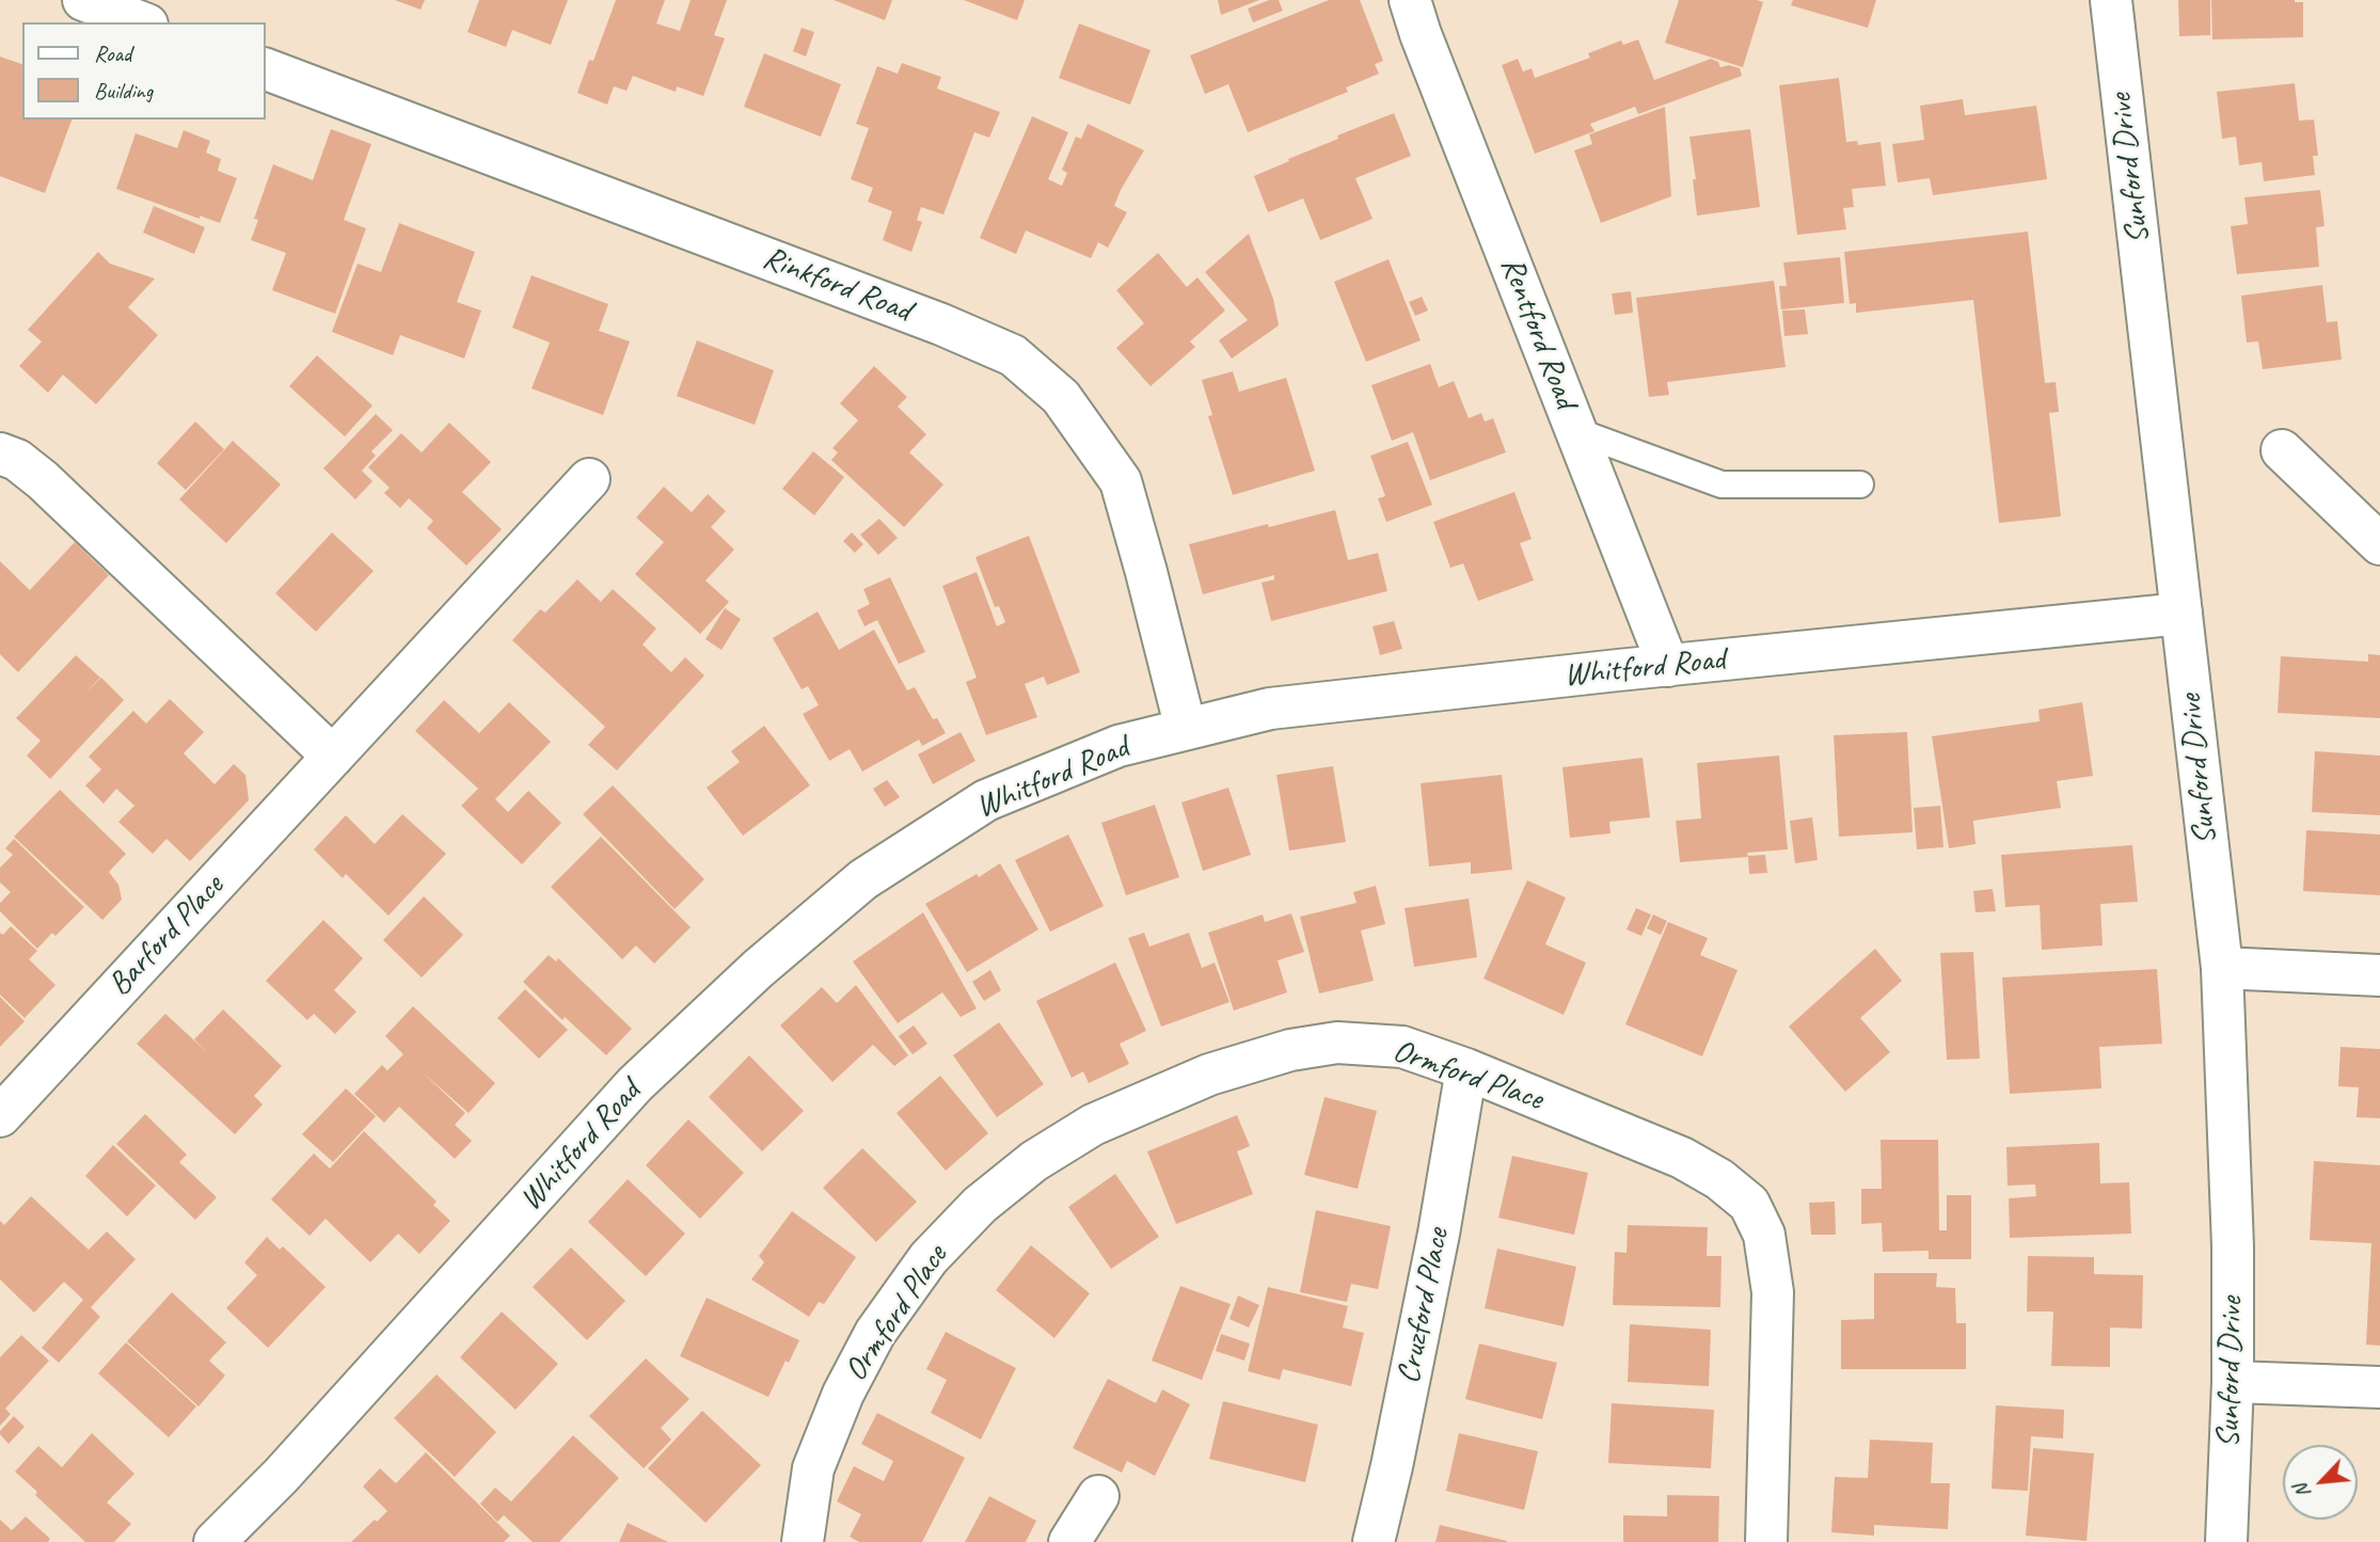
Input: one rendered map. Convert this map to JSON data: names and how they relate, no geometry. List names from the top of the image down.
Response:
{
  "streets": {
    "street": [
      "Sunford Drive",
      "Rinkford Road",
      "Rentford Road",
      "Whitford Road",
      "Barford Place",
      "Ormford Place",
      "Cruzford Place"
    ]
  },
  "crossings": [
    ["Sunford Drive", "Whitford Road"],
    ["Rinkford Road", "Whitford Road"],
    ["Rentford Road", "Whitford Road"],
    ["Ormford Place", "Cruzford Place"]
  ],
  "legend": ["Road", "Building"],
  "north": "bottom left"
}
